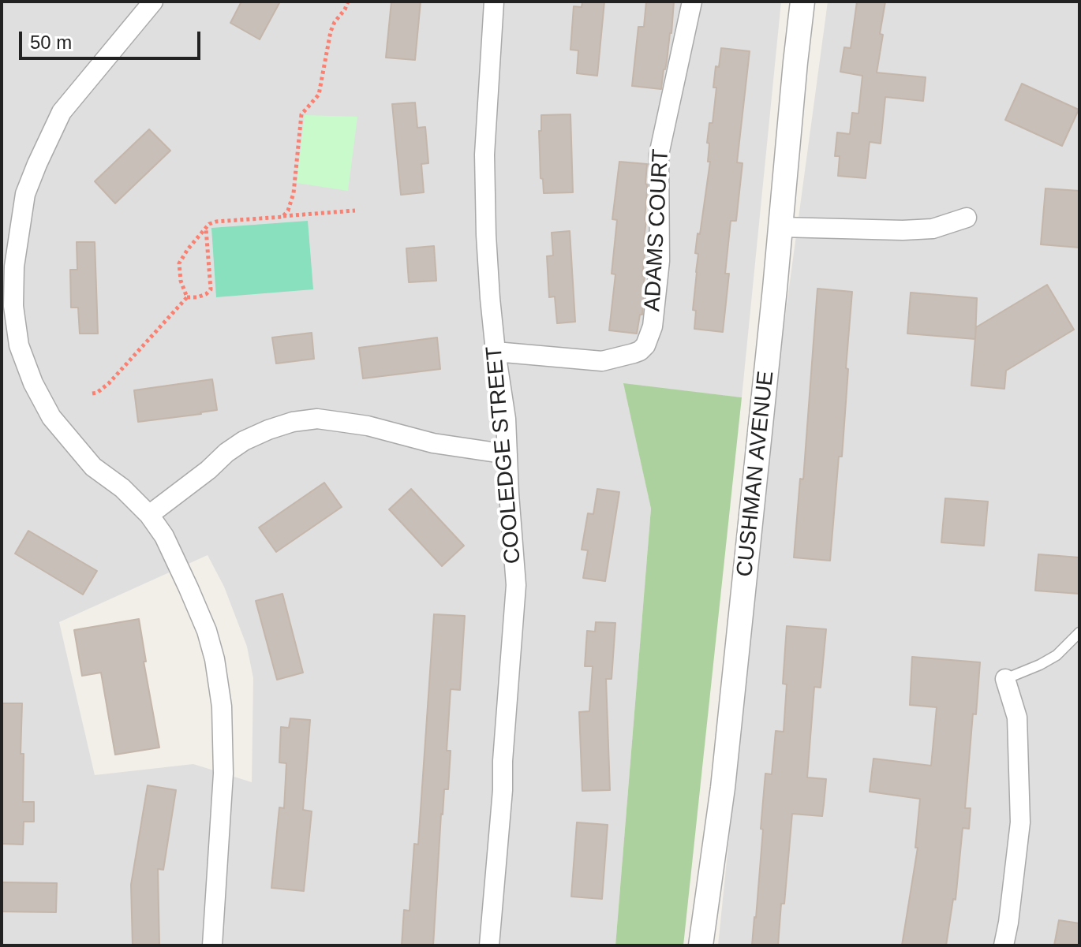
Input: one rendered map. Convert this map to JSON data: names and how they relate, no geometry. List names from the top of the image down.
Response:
{
  "streets": {
    "street": ["ADAMS COURT", "COOLEDGE STREET", "CUSHMAN AVENUE"]
  },
  "crossings": [
    ["ADAMS COURT", "COOLEDGE STREET"]
  ],
  "scale_bar": "50 m"
}
